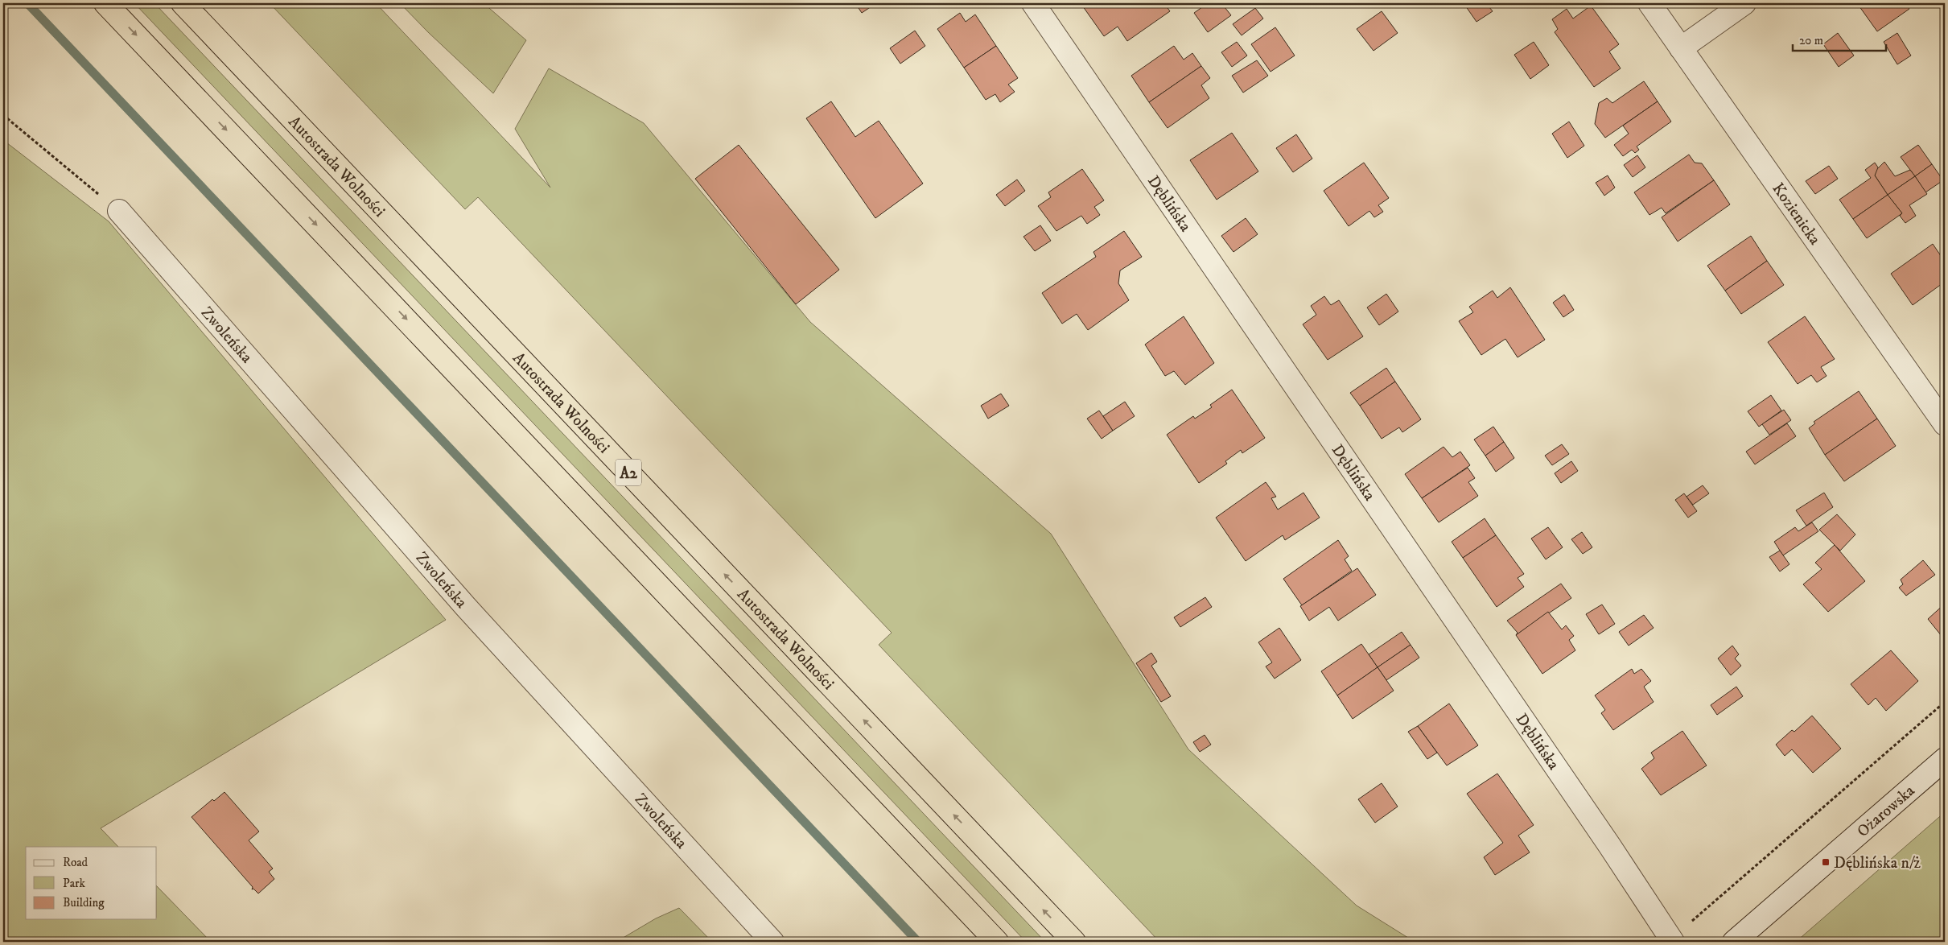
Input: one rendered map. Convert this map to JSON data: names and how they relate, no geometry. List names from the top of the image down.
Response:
{
  "streets": {
    "highway": ["Autostrada Wolności", "A2"],
    "street": [
      "Dęblińska",
      "Kozienicka",
      "Zwoleńska",
      "Ożarowska"
    ]
  },
  "places": {
    "transit": ["Dęblińska n/ż"]
  },
  "legend": ["Road", "Park", "Building"],
  "scale_bar": "20 m"
}
